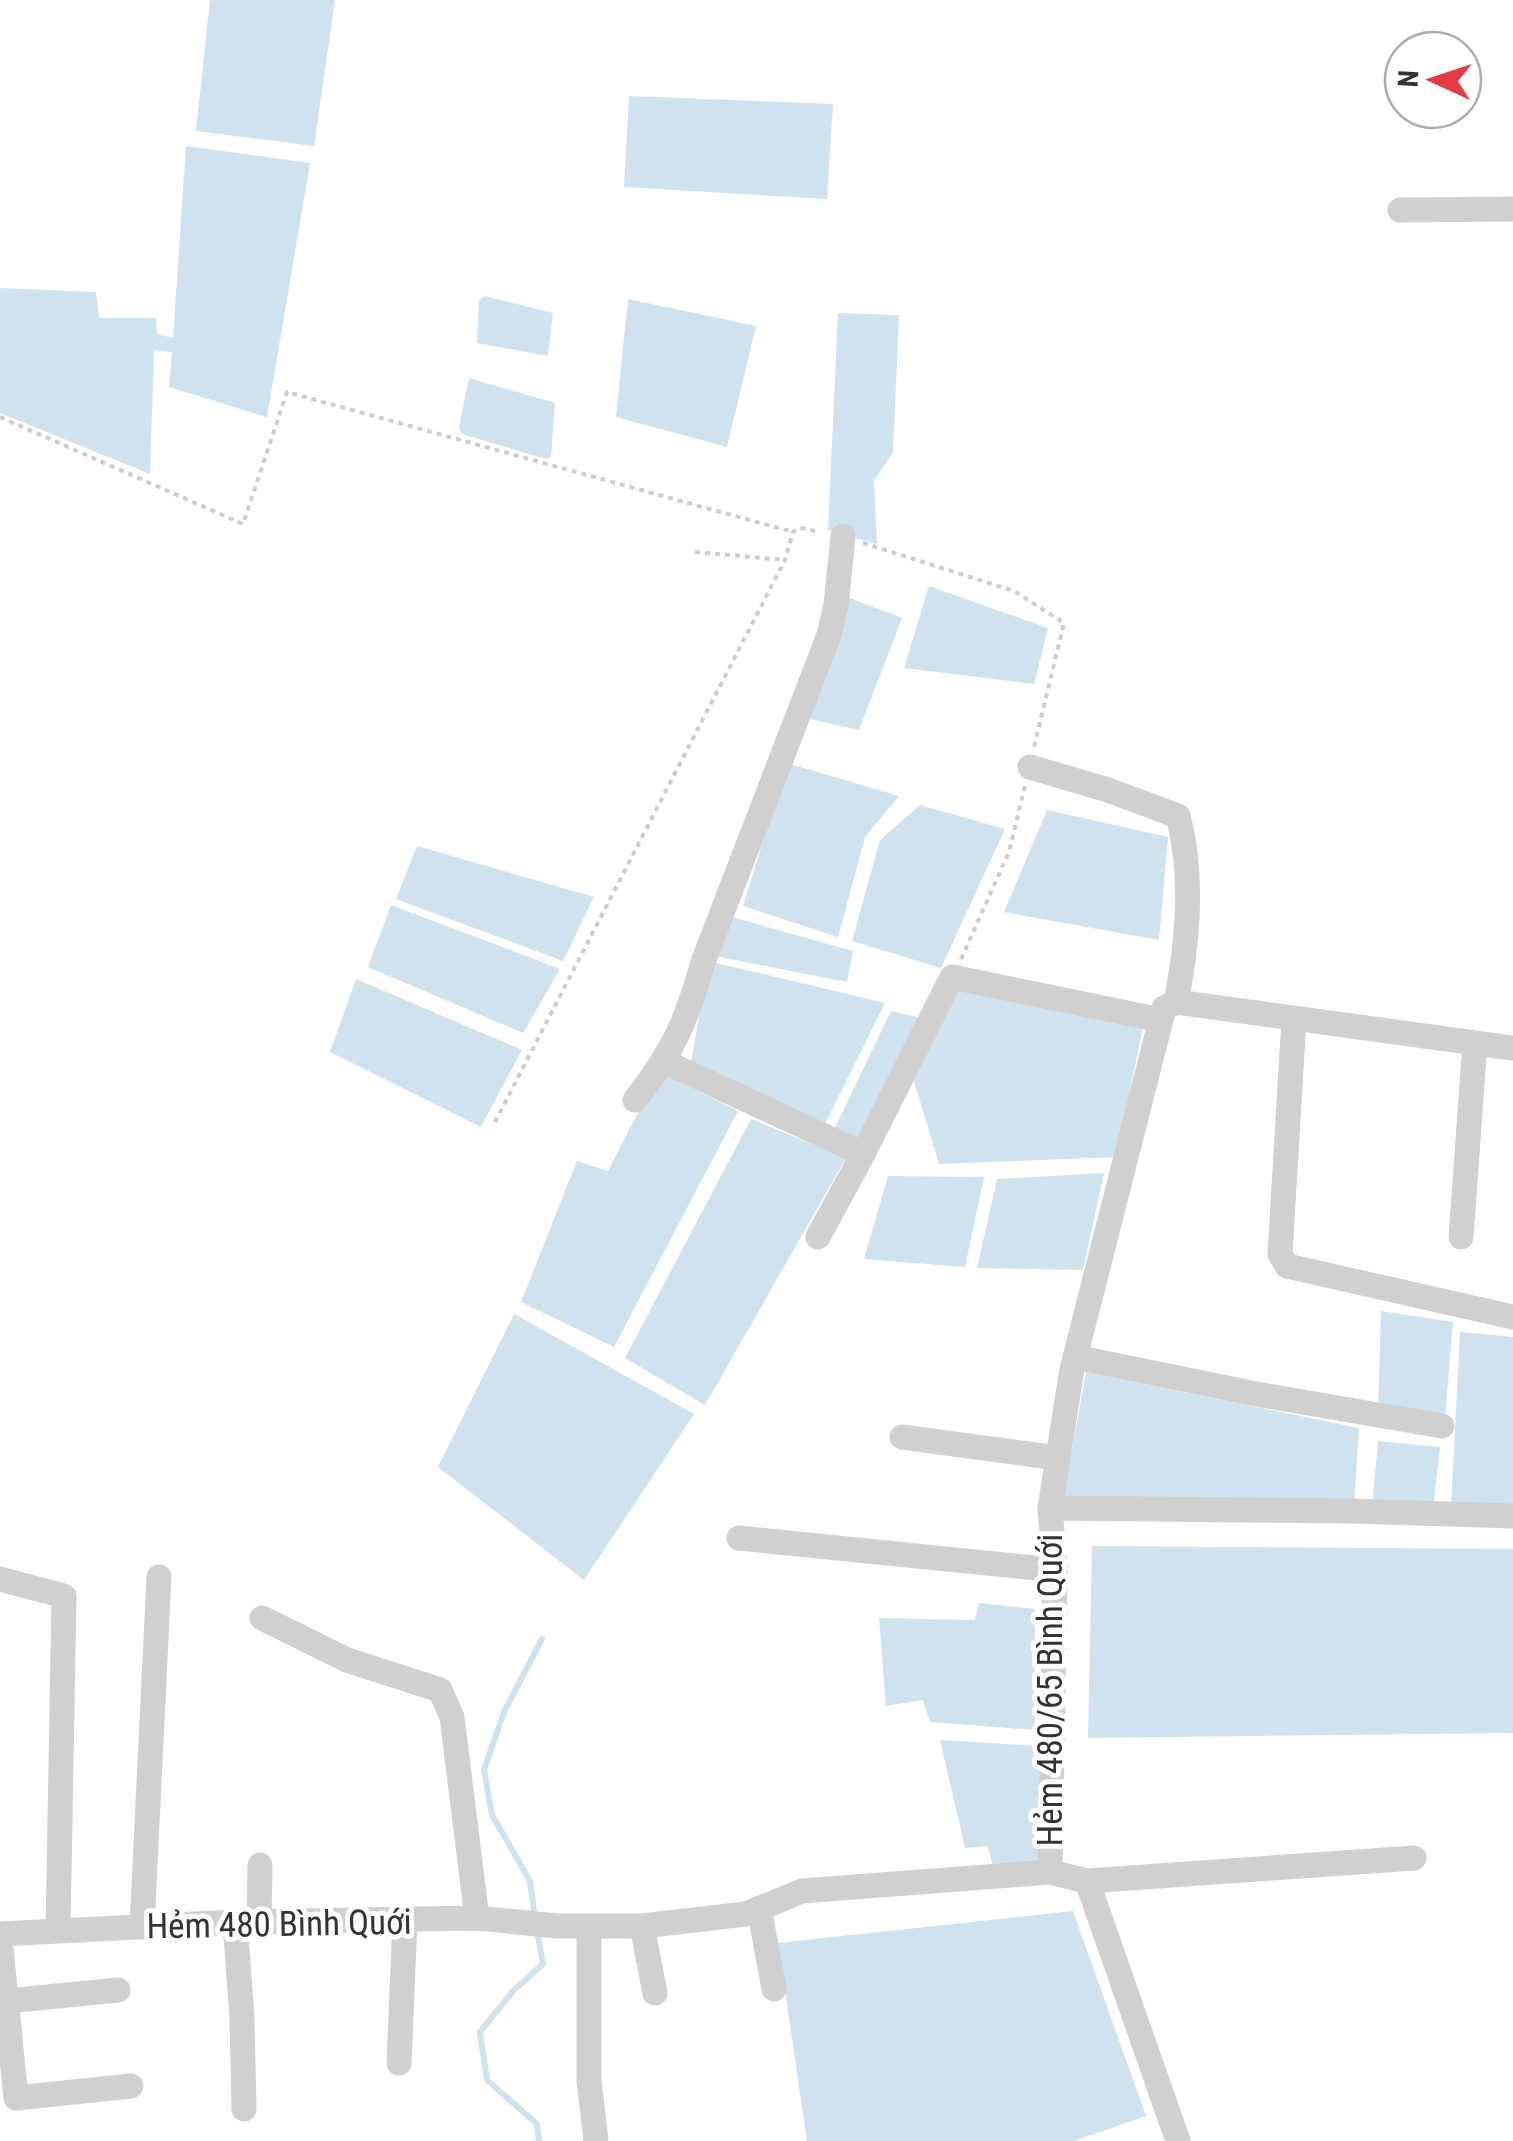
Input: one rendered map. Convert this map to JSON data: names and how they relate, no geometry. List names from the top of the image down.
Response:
{
  "streets": {
    "street": ["Hẻm 480/65 Bình Quới", "Hẻm 480 Bình Quới"]
  },
  "crossings": [
    ["Hẻm 480/65 Bình Quới", "Hẻm 480 Bình Quới"]
  ],
  "north": "left"
}
